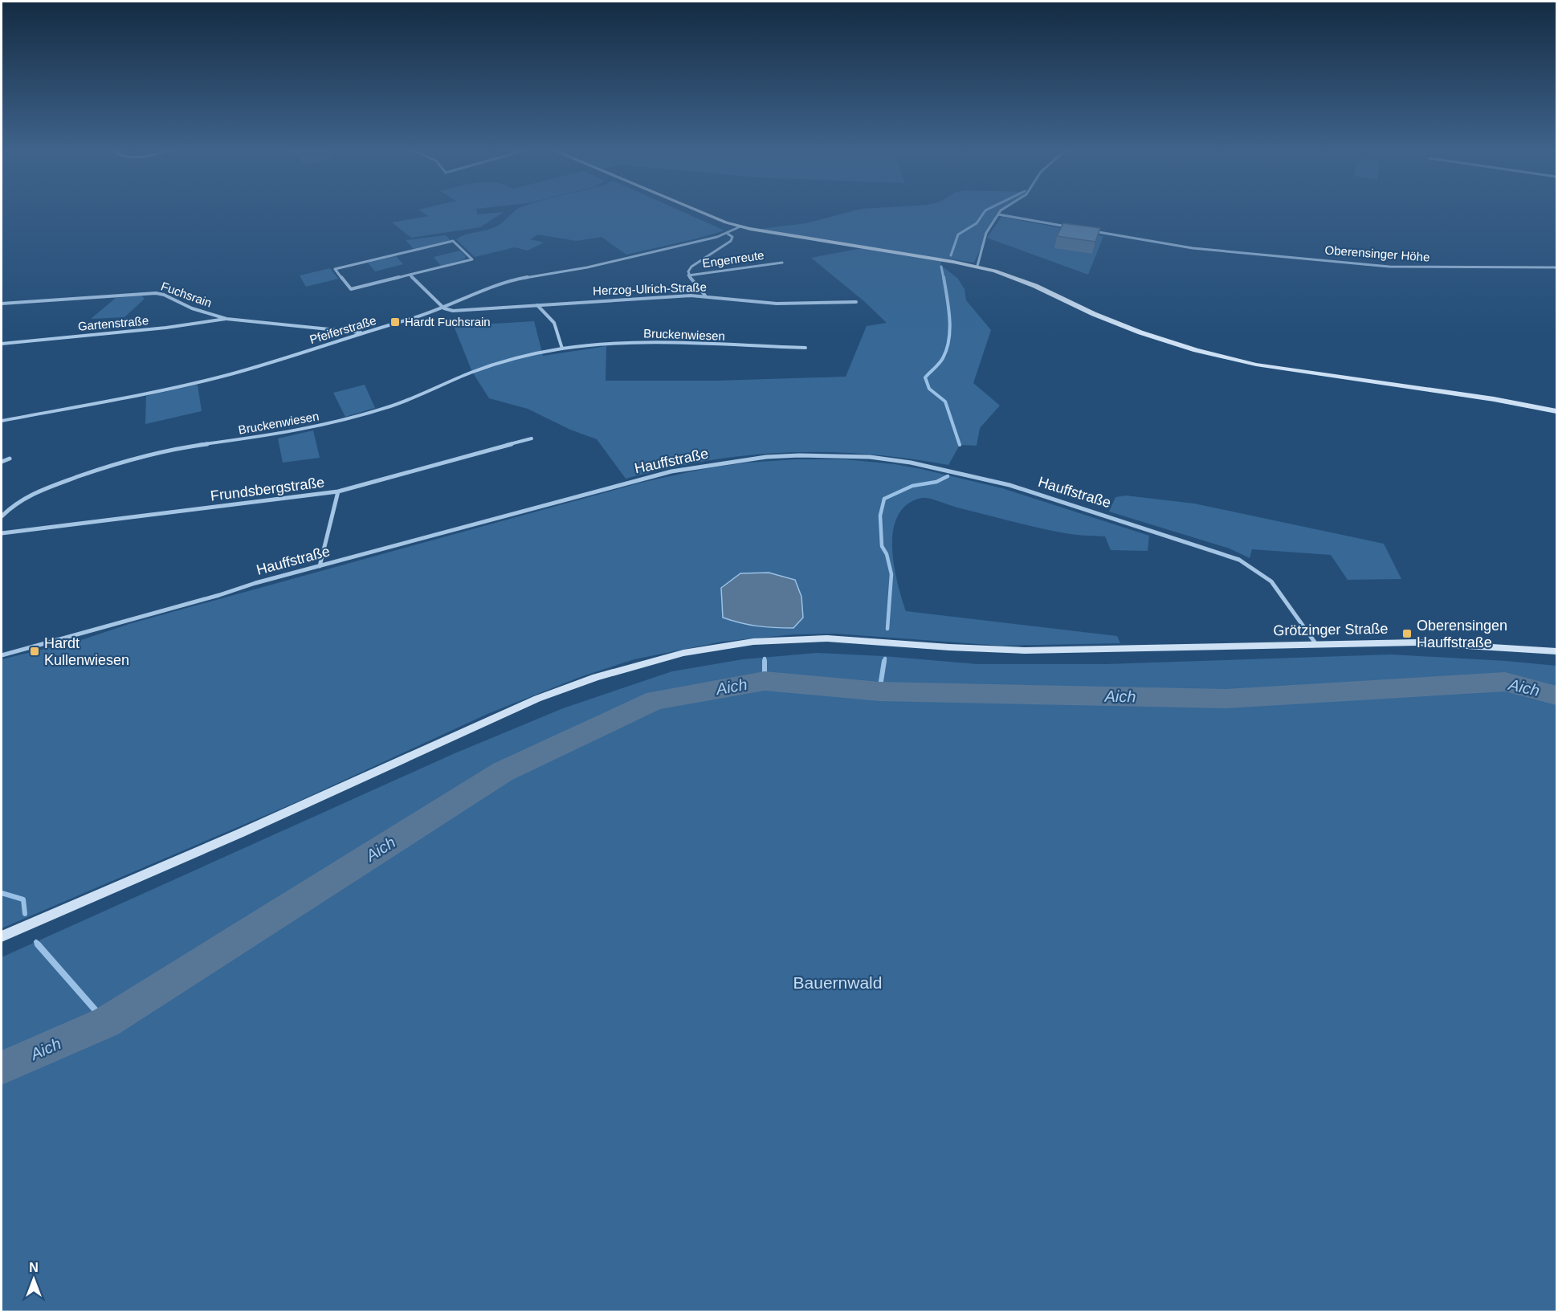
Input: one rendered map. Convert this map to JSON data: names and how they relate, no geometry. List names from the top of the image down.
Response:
{
  "streets": {
    "main road": ["Grötzinger Straße"],
    "street": [
      "Oberensinger Höhe",
      "Engenreute",
      "Herzog-Ulrich-Straße",
      "Fuchsrain",
      "Gartenstraße",
      "Pfeiferstraße",
      "Bruckenwiesen",
      "Hauffstraße",
      "Frundsbergstraße"
    ]
  },
  "crossings": [
    ["Herzog-Ulrich-Straße", "Pfeiferstraße"],
    ["Fuchsrain", "Gartenstraße"],
    ["Fuchsrain", "Pfeiferstraße"],
    ["Hauffstraße", "Grötzinger Straße"]
  ],
  "water": ["Aich"],
  "parks": ["Bauernwald"],
  "places": {
    "transit": ["Hardt Fuchsrain", "Oberensingen Hauffstraße", "Hardt Kullenwiesen"]
  },
  "north": "top"
}
